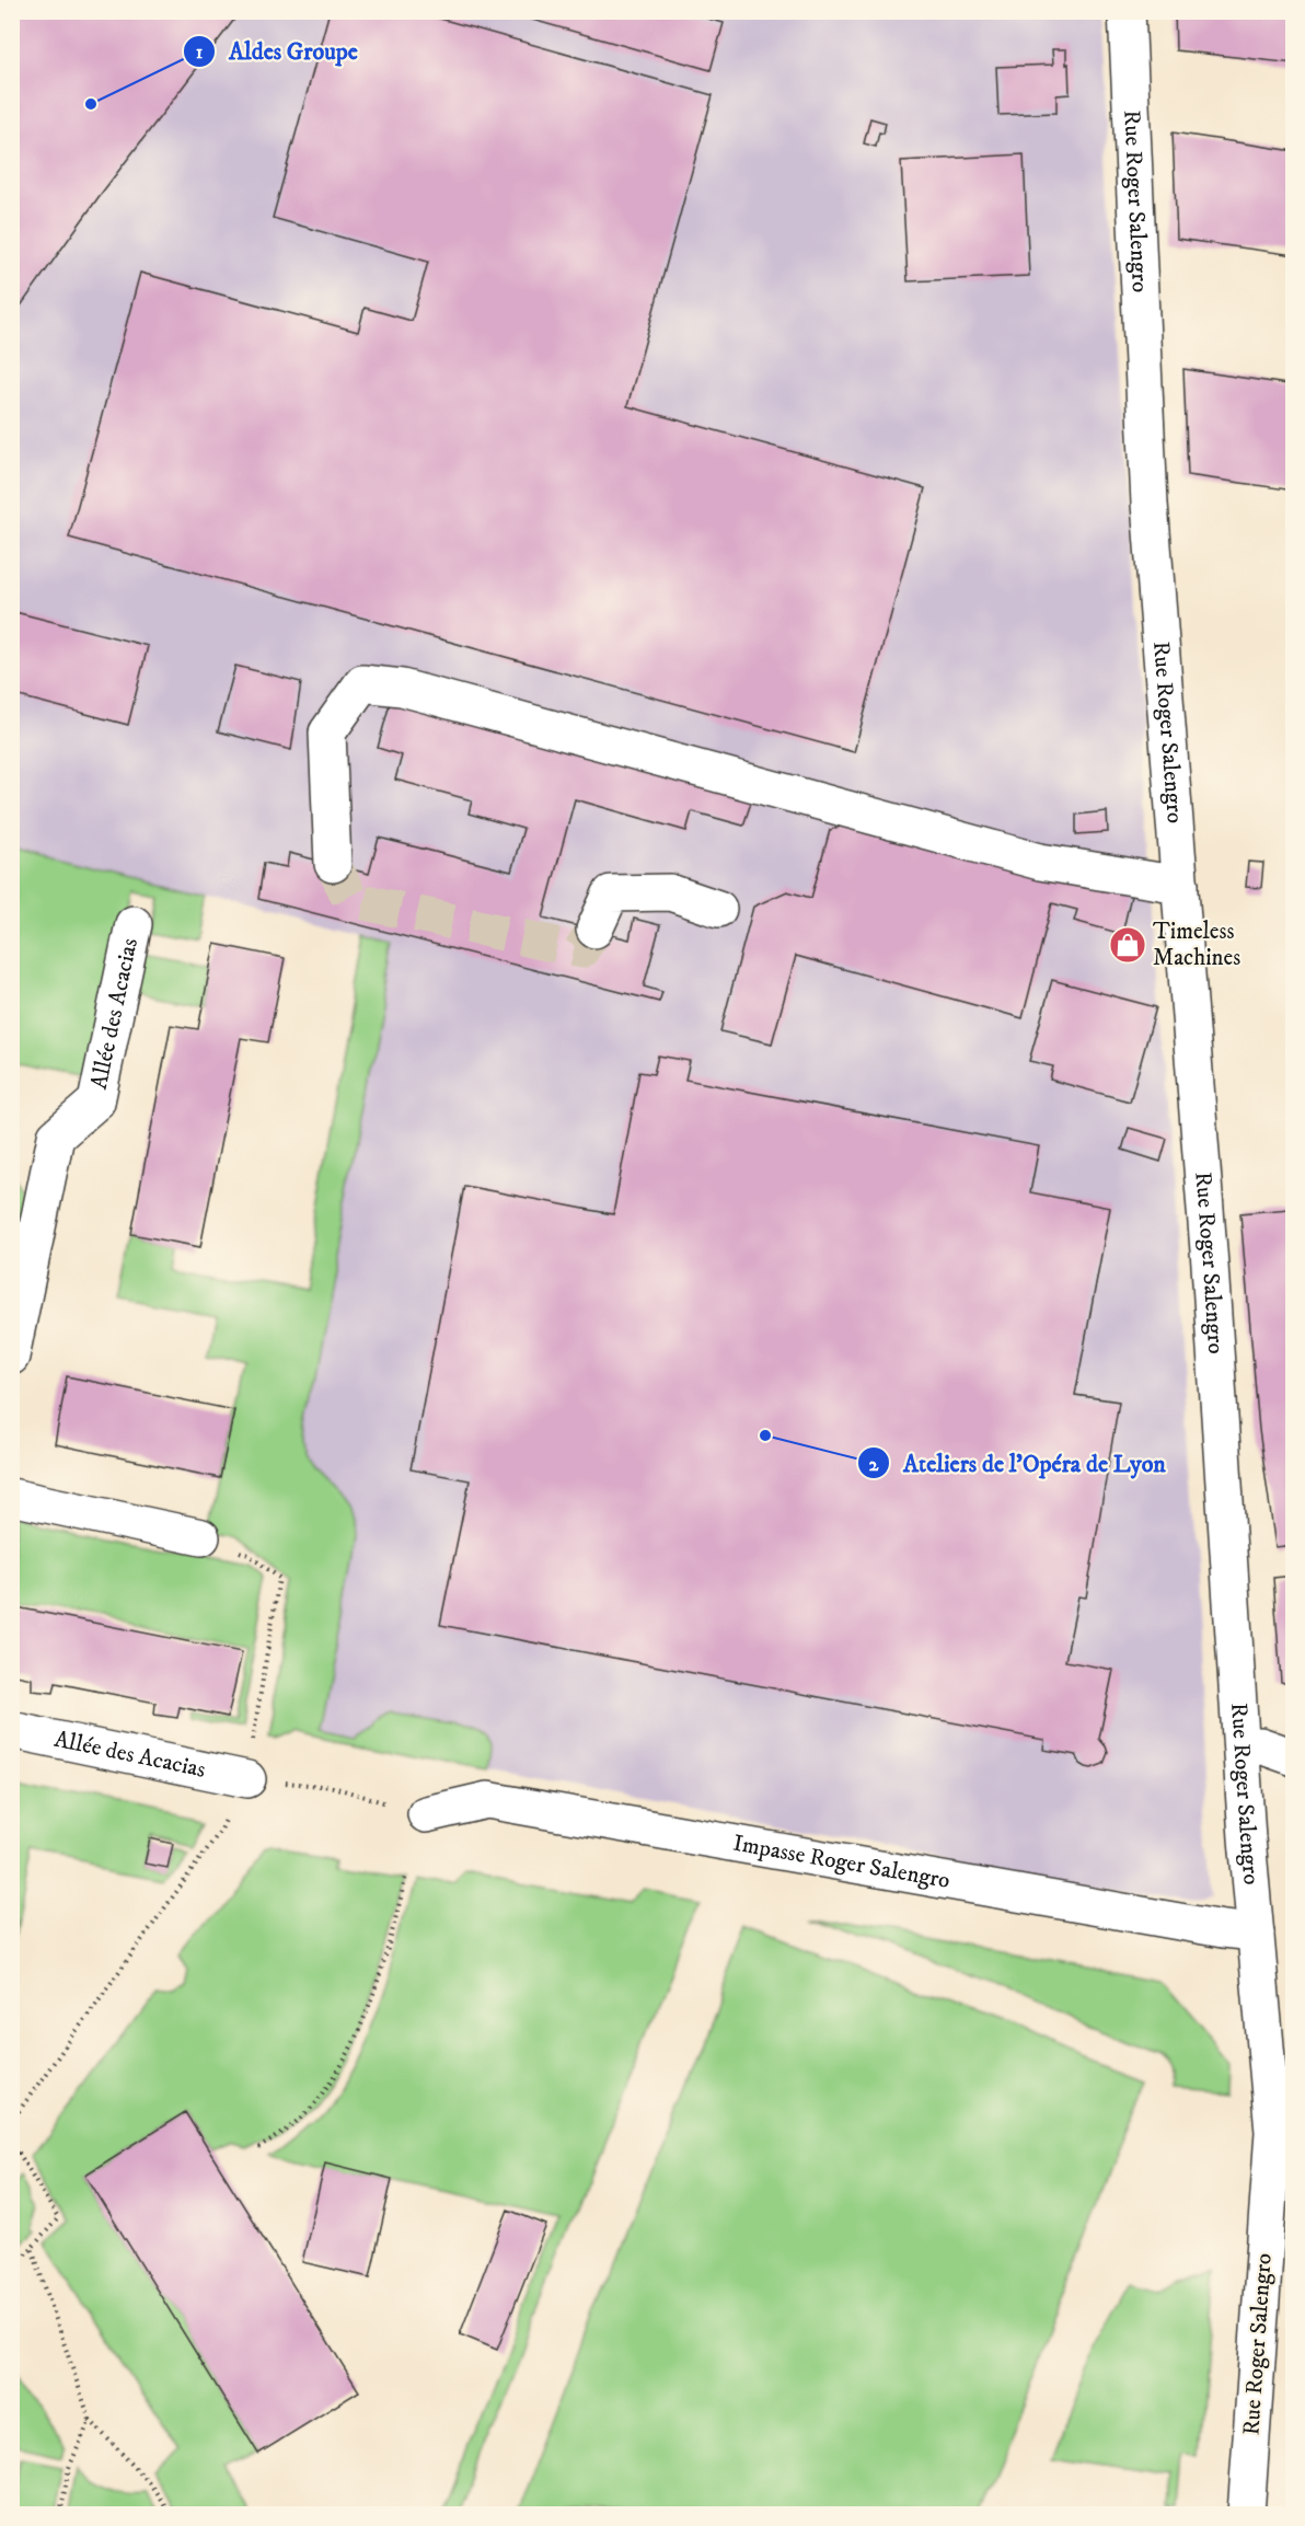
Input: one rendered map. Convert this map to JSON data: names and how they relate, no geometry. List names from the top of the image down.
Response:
{
  "streets": {
    "street": ["Rue Roger Salengro", "Allée des Acacias", "Impasse Roger Salengro"]
  },
  "crossings": [
    ["Rue Roger Salengro", "Impasse Roger Salengro"]
  ],
  "places": {
    "other": ["Aldes Groupe", "Ateliers de l'Opéra de Lyon"],
    "shop": ["Timeless Machines"]
  }
}
